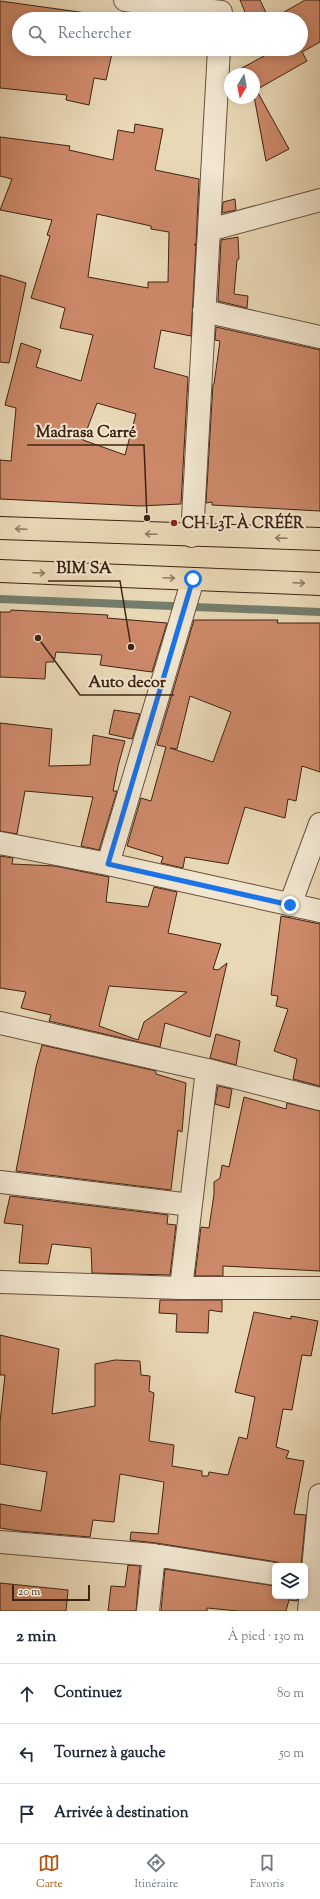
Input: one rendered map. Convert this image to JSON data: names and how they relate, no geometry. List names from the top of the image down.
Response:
{
  "places": [
    "Madrasa Carré",
    "CH L3T À CRÉÉR",
    "Auto decor",
    "BIM SA"
  ],
  "scale_bar": "20 m",
  "north": "bottom",
  "page": {
    "search": "Rechercher",
    "scale": "20 m",
    "heading": ["2 min", "À pied · 130 m"],
    "list": [
      ["Continuez", "80 m"],
      ["Tournez à gauche", "50 m"],
      "Arrivée à destination"
    ],
    "nav": ["Carte", "Itinéraire", "Favoris"]
  }
}
